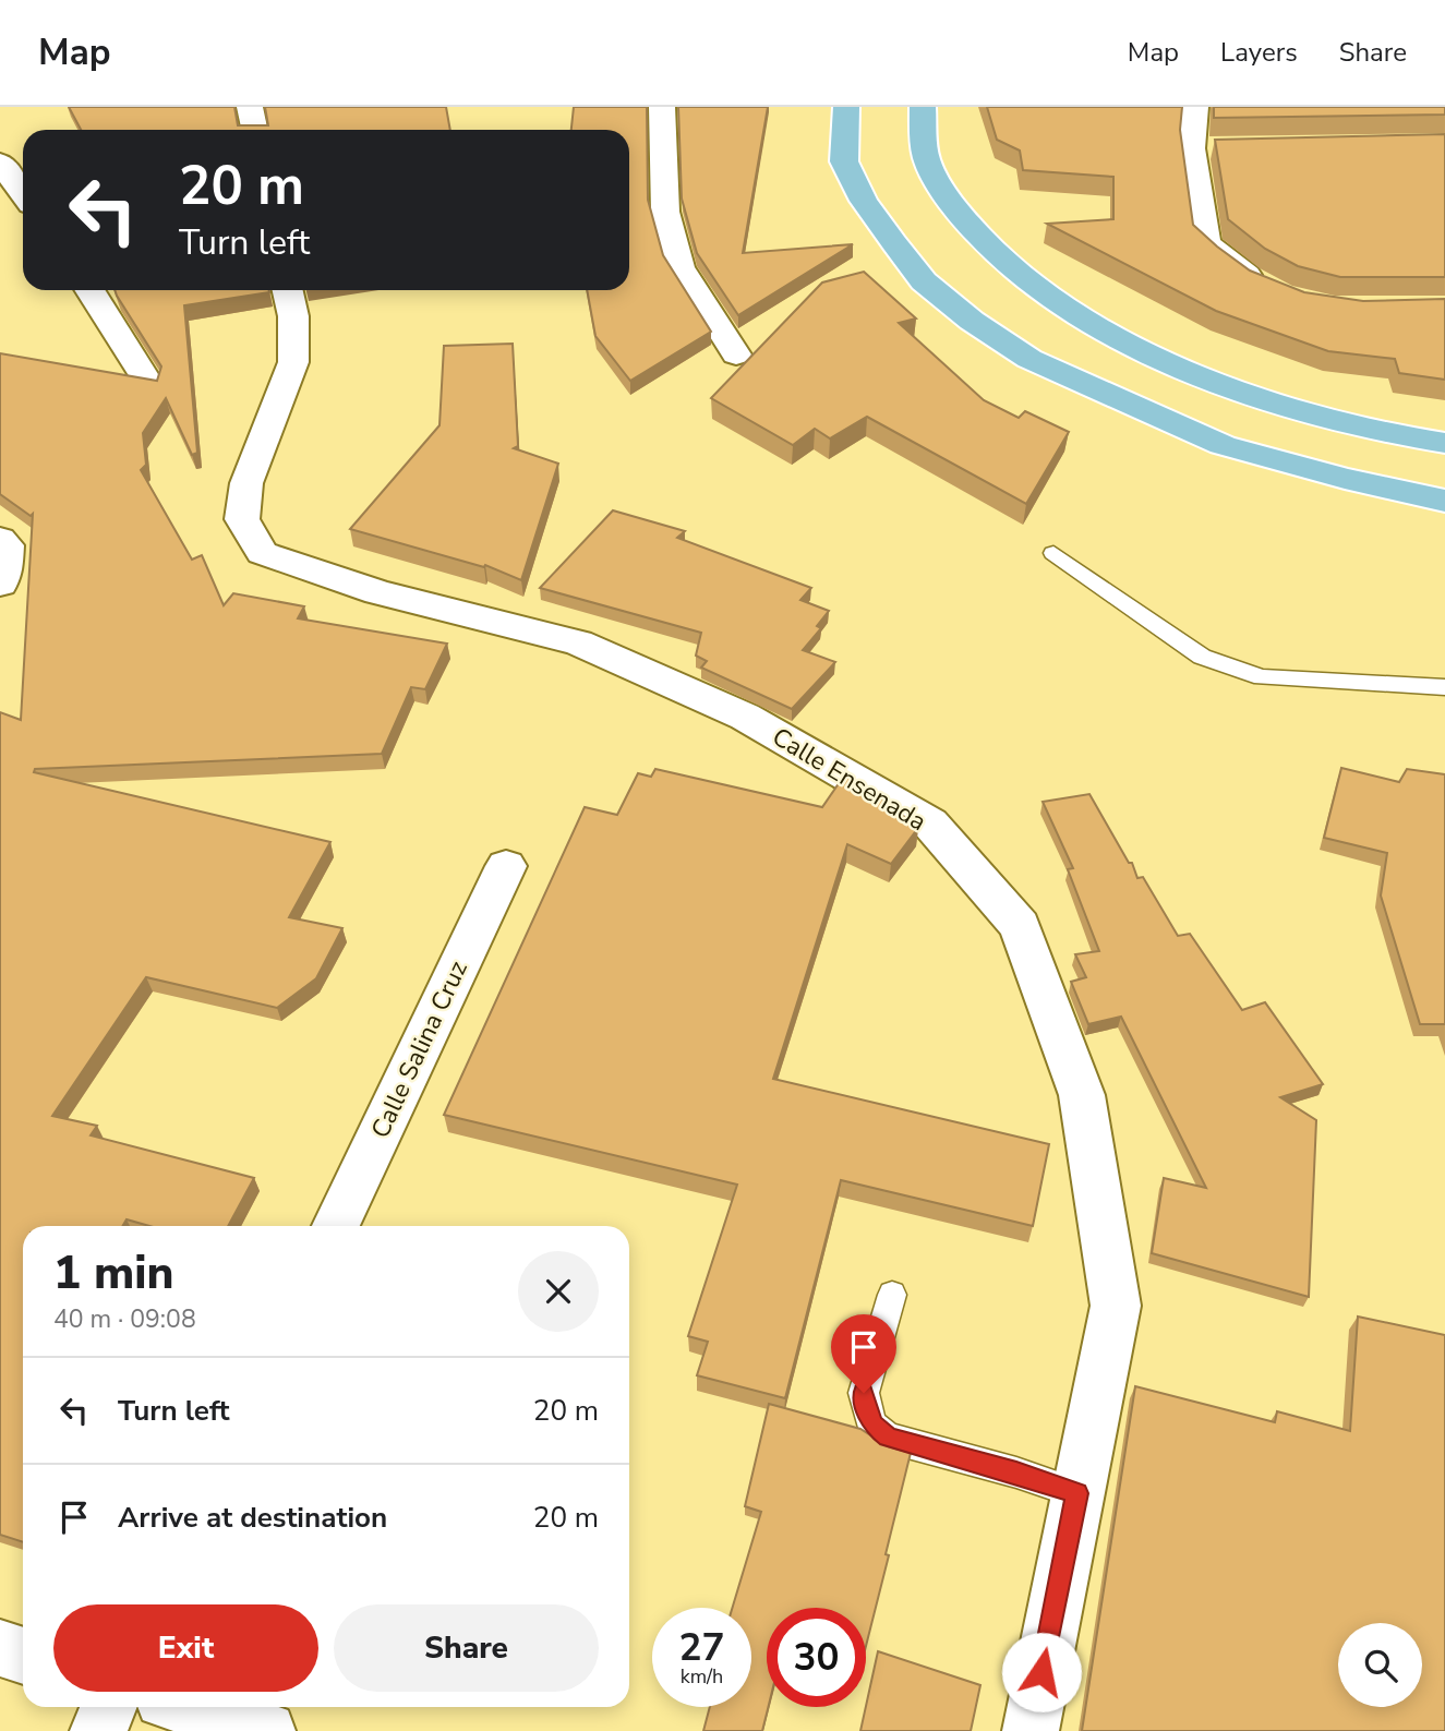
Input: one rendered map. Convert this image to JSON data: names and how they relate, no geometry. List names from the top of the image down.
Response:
{
  "streets": {
    "street": ["Calle Ensenada", "Calle Salina Cruz"]
  },
  "page": {
    "header": "Map",
    "nav": ["Map", "Layers", "Share"],
    "turn": ["20 m", "Turn left"],
    "heading": ["1 min", "40 m · 09:08"],
    "list": [
      {
        "name": "Turn left",
        "value": "20 m"
      },
      {
        "name": "Arrive at destination",
        "value": "20 m"
      }
    ],
    "buttons": ["Exit", "Share"],
    "speed": "27 km/h",
    "limit": "30"
  }
}
